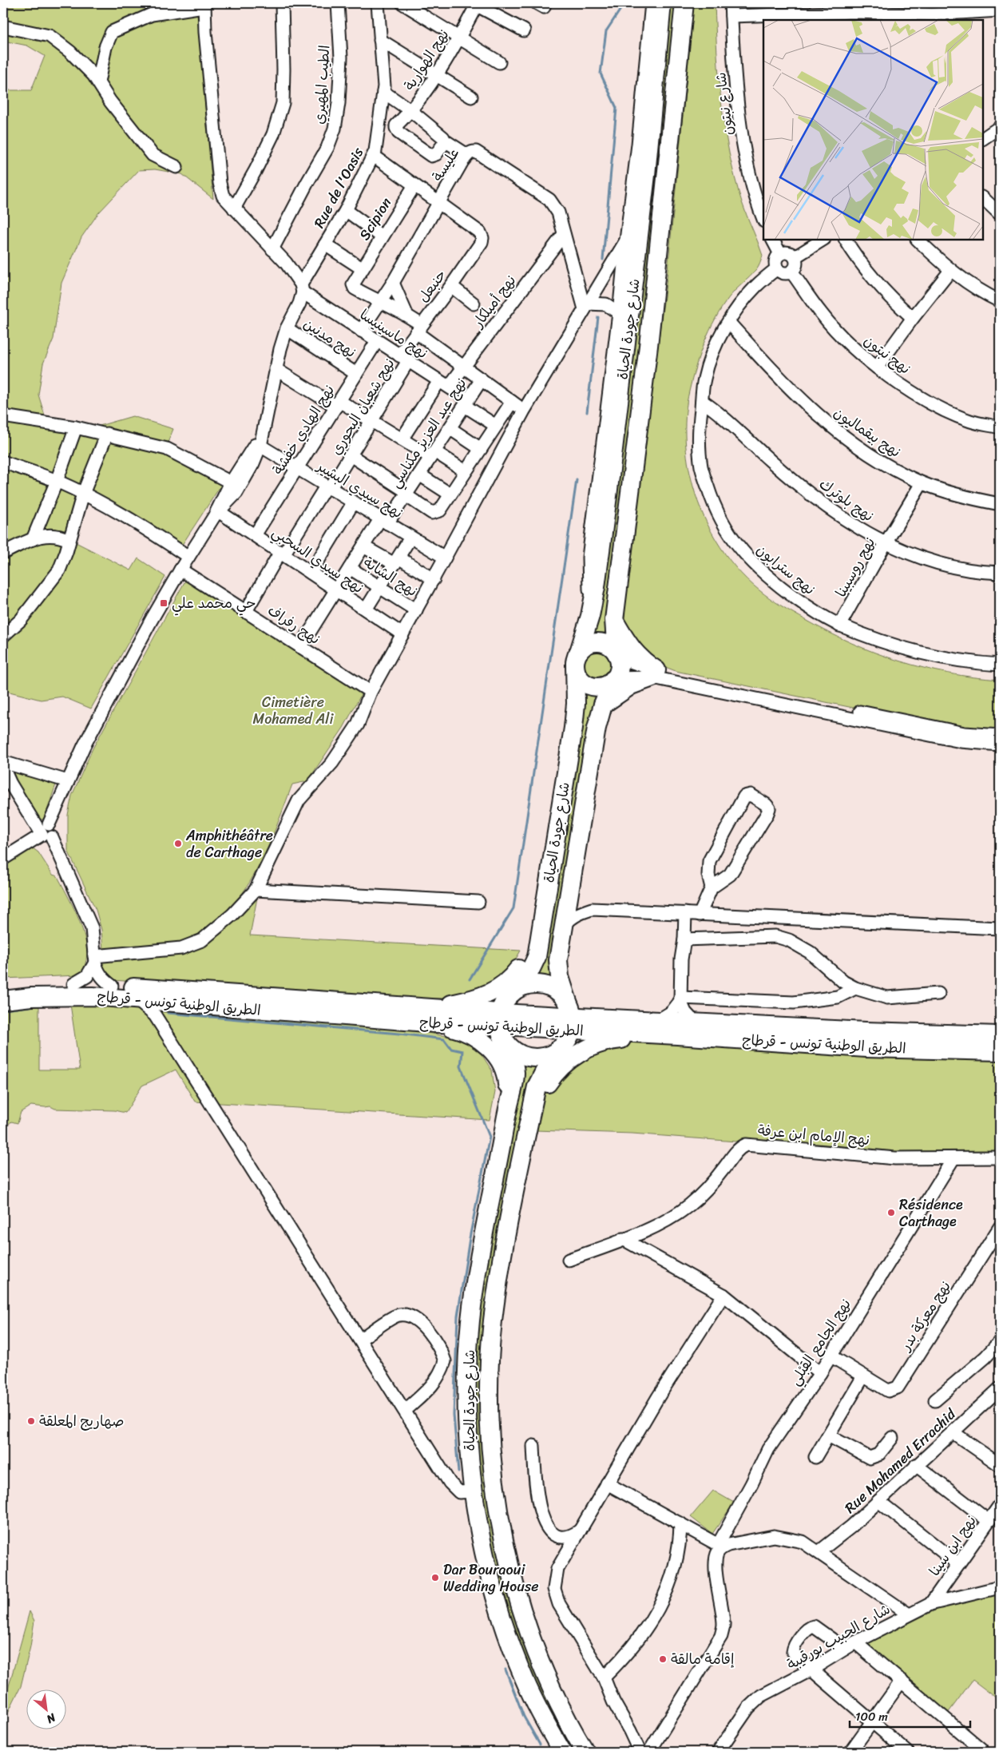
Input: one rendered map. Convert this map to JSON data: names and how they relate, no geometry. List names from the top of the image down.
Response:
{
  "streets": {
    "highway": ["شارع جودة الحياة", "الطريق الوطنية تونس - قرطاج"],
    "street": [
      "نهج الهوارية",
      "الطيب المهيري",
      "شارع نبتون",
      "عليسة",
      "Rue de l'Oasis",
      "Scipion",
      "حنبعل",
      "نهج أميلكار",
      "نهج ماسينيسا",
      "نهج مدنين",
      "نهج نبتون",
      "نهج شعبان البحوري",
      "نهج الهادي خفشة",
      "نهج بيقماليون",
      "نهج عبد العزيز مكناسي",
      "نهج سيدي البشير",
      "نهج بلوترك",
      "نهج سيدي السحبي",
      "نهج روسبينا",
      "نهج سترابون",
      "نهج الشابة",
      "نهج رفراف",
      "نهج الإمام ابن عرفة",
      "نهج معركة بدر",
      "نهج الجامع القِبْلي",
      "Rue Mohamed Errachid",
      "نهج ابن سينا",
      "شارع الحبيب بورقيبة"
    ]
  },
  "crossings": [
    ["عليسة", "Scipion"],
    ["عليسة", "حنبعل"],
    ["عليسة", "نهج أميلكار"],
    ["عليسة", "نهج ماسينيسا"],
    ["Rue de l'Oasis", "نهج ماسينيسا"],
    ["Rue de l'Oasis", "نهج مدنين"],
    ["حنبعل", "نهج ماسينيسا"],
    ["حنبعل", "نهج شعبان البحوري"],
    ["نهج أميلكار", "نهج ماسينيسا"],
    ["شارع جودة الحياة", "الطريق الوطنية تونس - قرطاج"],
    ["نهج ماسينيسا", "نهج شعبان البحوري"],
    ["نهج ماسينيسا", "نهج الهادي خفشة"],
    ["نهج ماسينيسا", "نهج عبد العزيز مكناسي"],
    ["نهج مدنين", "نهج الهادي خفشة"],
    ["نهج نبتون", "نهج سترابون"],
    ["نهج شعبان البحوري", "نهج سيدي البشير"],
    ["نهج شعبان البحوري", "نهج سيدي السحبي"],
    ["نهج شعبان البحوري", "نهج رفراف"],
    ["نهج الهادي خفشة", "نهج سيدي البشير"],
    ["نهج الهادي خفشة", "نهج سيدي السحبي"],
    ["نهج بيقماليون", "نهج روسبينا"],
    ["نهج بيقماليون", "نهج سترابون"],
    ["نهج عبد العزيز مكناسي", "نهج سيدي البشير"],
    ["نهج عبد العزيز مكناسي", "نهج سيدي السحبي"],
    ["نهج عبد العزيز مكناسي", "نهج الشابة"],
    ["نهج عبد العزيز مكناسي", "نهج رفراف"],
    ["نهج بلوترك", "نهج روسبينا"],
    ["نهج بلوترك", "نهج سترابون"],
    ["نهج روسبينا", "نهج سترابون"],
    ["نهج الإمام ابن عرفة", "نهج الجامع القِبْلي"],
    ["نهج معركة بدر", "نهج الجامع القِبْلي"],
    ["نهج ابن سينا", "شارع الحبيب بورقيبة"]
  ],
  "parks": ["Cimetière Mohamed Ali"],
  "places": {
    "transit": ["حي محمد علي"],
    "other": [
      "Amphithéâtre de Carthage",
      "Résidence Carthage",
      "صهاريج المعلقة",
      "Dar Bouraoui Wedding House",
      "إقامة مالقة"
    ]
  },
  "scale_bar": "100 m",
  "north": "bottom right"
}
